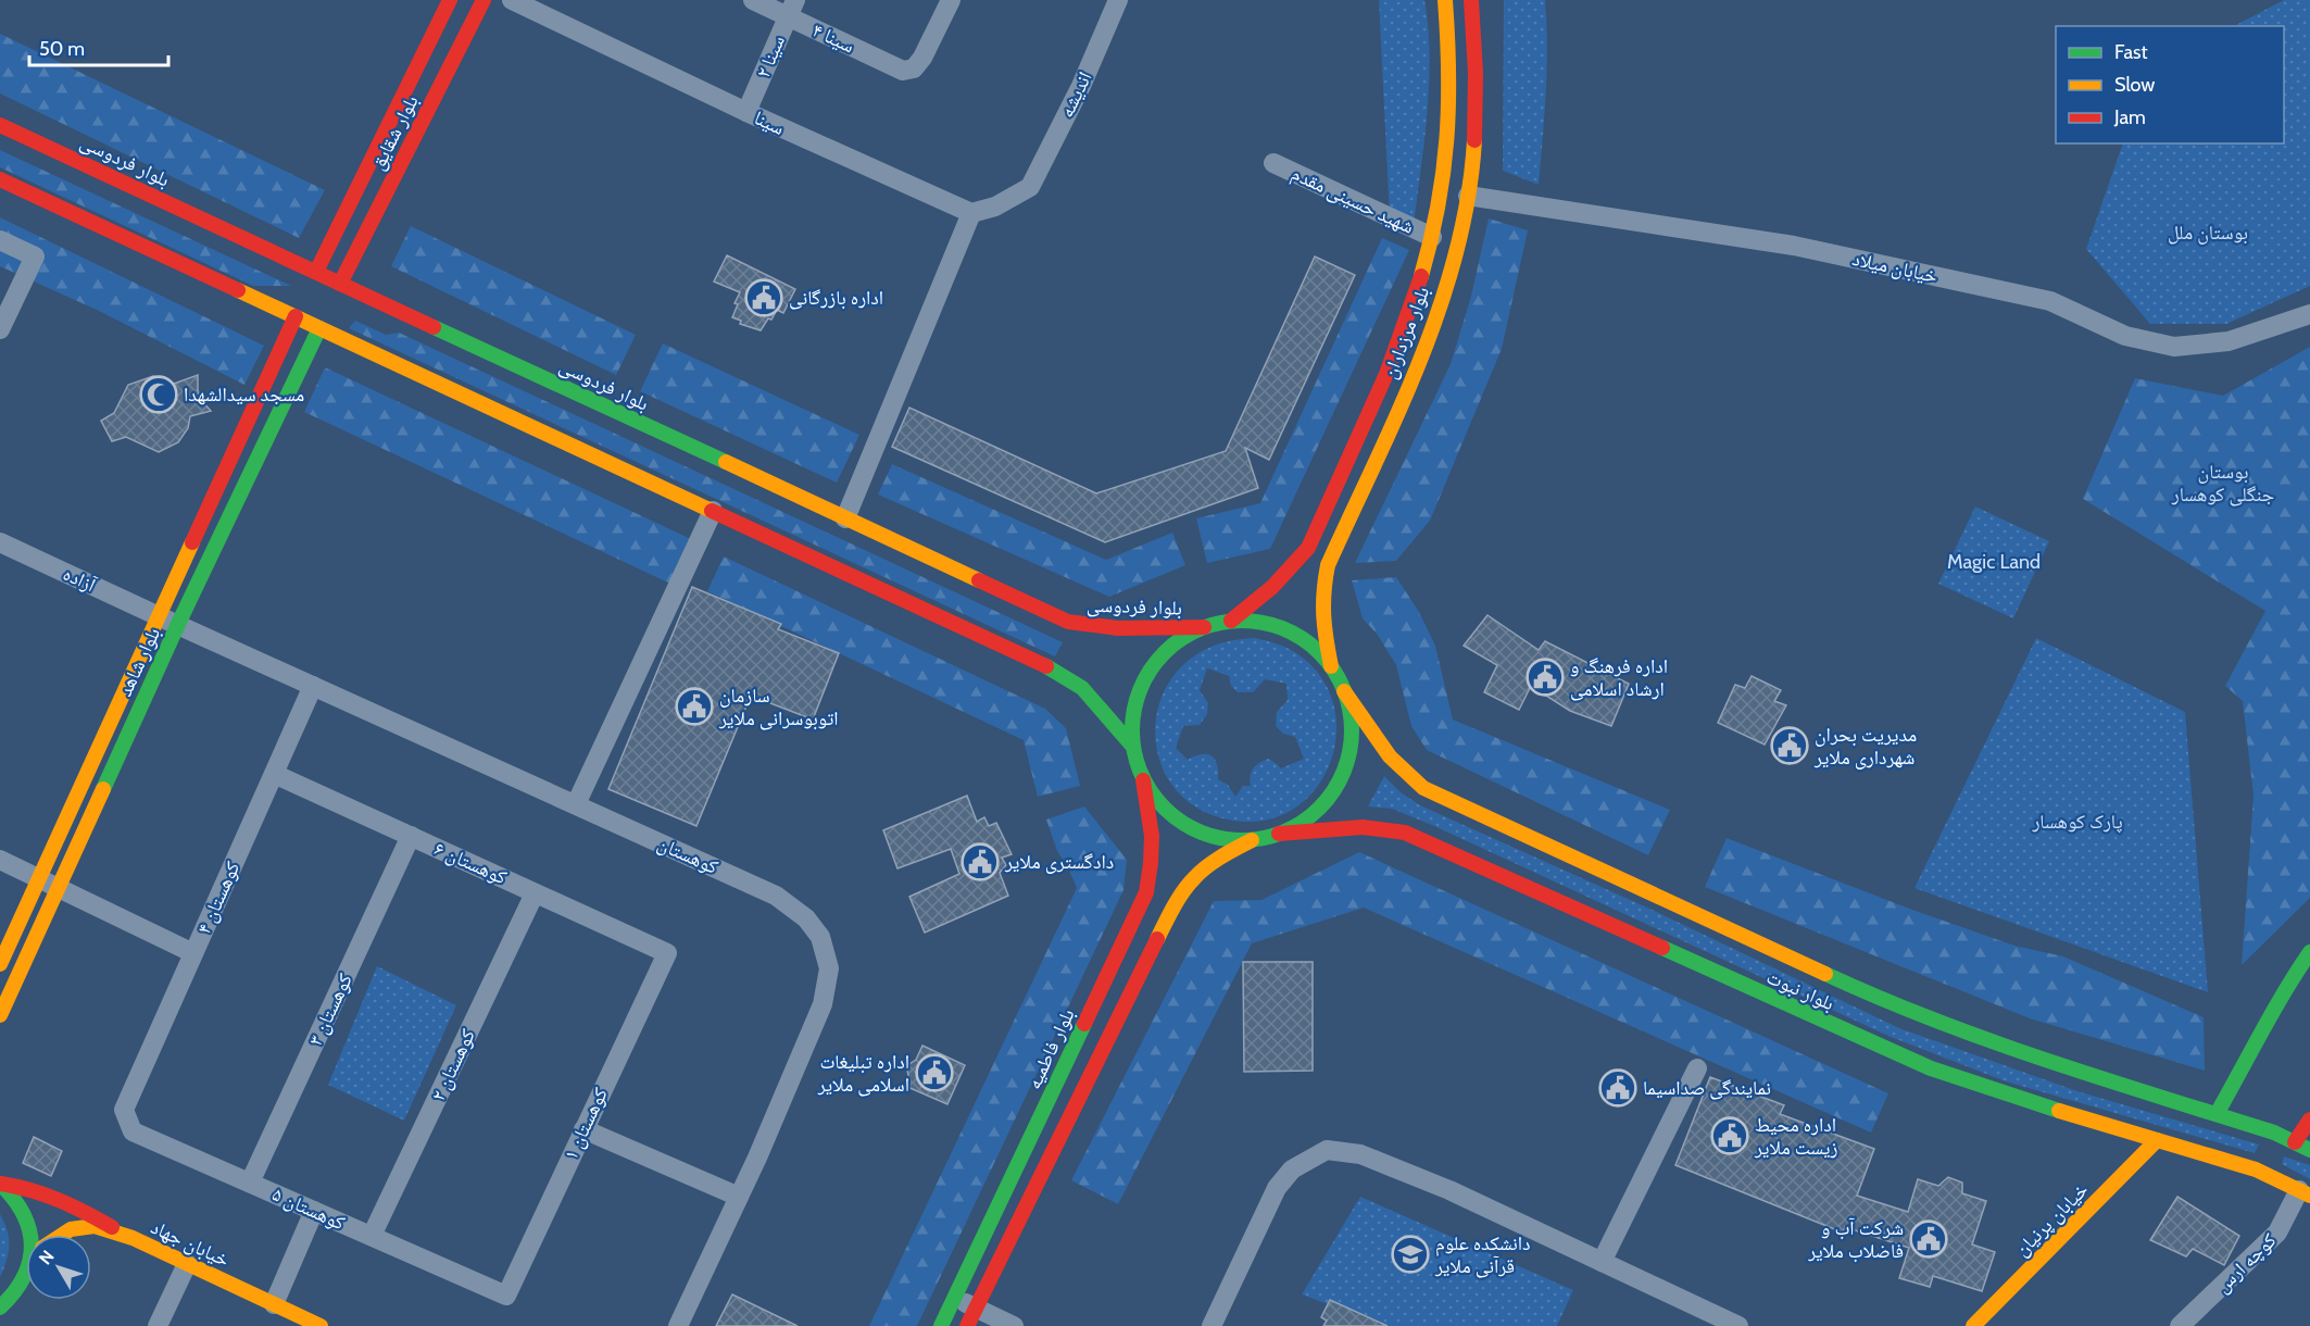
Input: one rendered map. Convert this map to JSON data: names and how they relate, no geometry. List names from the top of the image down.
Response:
{
  "streets": {
    "main road": [
      "بلوار شقایق",
      "بلوار فردوسی",
      "بلوار مرزداران",
      "بلوار شاهد",
      "بلوار نبوت",
      "بلوار فاطمیه",
      "خیابان پرنیان",
      "خیابان جهاد"
    ],
    "street": [
      "سینا ۴",
      "سینا ۲",
      "اندیشه",
      "سینا",
      "شهید حسینی مقدم",
      "خیابان میلاد",
      "آزاده",
      "کوهستان",
      "کوهستان ۶",
      "کوهستان ۴",
      "کوهستان ۳",
      "کوهستان ۲",
      "کوهستان ۱",
      "کوهستان ۵",
      "کوچه ارس"
    ]
  },
  "crossings": [
    ["سینا ۴", "سینا ۲"],
    ["سینا ۲", "سینا"],
    ["اندیشه", "سینا"],
    ["بلوار شقایق", "بلوار فردوسی"],
    ["بلوار فردوسی", "بلوار مرزداران"],
    ["بلوار فردوسی", "بلوار نبوت"],
    ["بلوار فردوسی", "بلوار فاطمیه"],
    ["شهید حسینی مقدم", "بلوار مرزداران"],
    ["خیابان میلاد", "بلوار مرزداران"],
    ["بلوار مرزداران", "بلوار نبوت"],
    ["بلوار مرزداران", "بلوار فاطمیه"],
    ["آزاده", "بلوار شاهد"],
    ["آزاده", "کوهستان"],
    ["بلوار شاهد", "کوهستان"],
    ["کوهستان", "کوهستان ۴"],
    ["کوهستان ۶", "کوهستان ۴"],
    ["کوهستان ۶", "کوهستان ۳"],
    ["کوهستان ۶", "کوهستان ۲"],
    ["کوهستان ۶", "کوهستان ۱"],
    ["کوهستان ۴", "کوهستان ۵"],
    ["بلوار نبوت", "بلوار فاطمیه"],
    ["بلوار نبوت", "خیابان پرنیان"],
    ["بلوار نبوت", "کوچه ارس"],
    ["کوهستان ۳", "کوهستان ۵"],
    ["کوهستان ۲", "کوهستان ۵"],
    ["کوهستان ۱", "کوهستان ۵"]
  ],
  "parks": [
    "بوستان ملل",
    "بوستان جنگلی کوهسار",
    "Magic Land",
    "پارک کوهسار"
  ],
  "places": {
    "public building": [
      "اداره بازرگانی",
      "اداره فرهنگ و ارشاد اسلامی",
      "سازمان اتوبوسرانی ملایر",
      "مدیریت بحران شهرداری ملایر",
      "دادگستری ملایر",
      "اداره تبلیغات اسلامی ملایر",
      "نمایندگی صداسیما",
      "اداره محیط زیست ملایر",
      "شرکت آب و فاضلاب ملایر"
    ],
    "mosque": ["مسجد سیدالشهدا"],
    "school or university": ["دانشکده علوم قرآنی ملایر"]
  },
  "legend": ["Fast", "Slow", "Jam"],
  "scale_bar": "50 m",
  "north": "top left"
}
